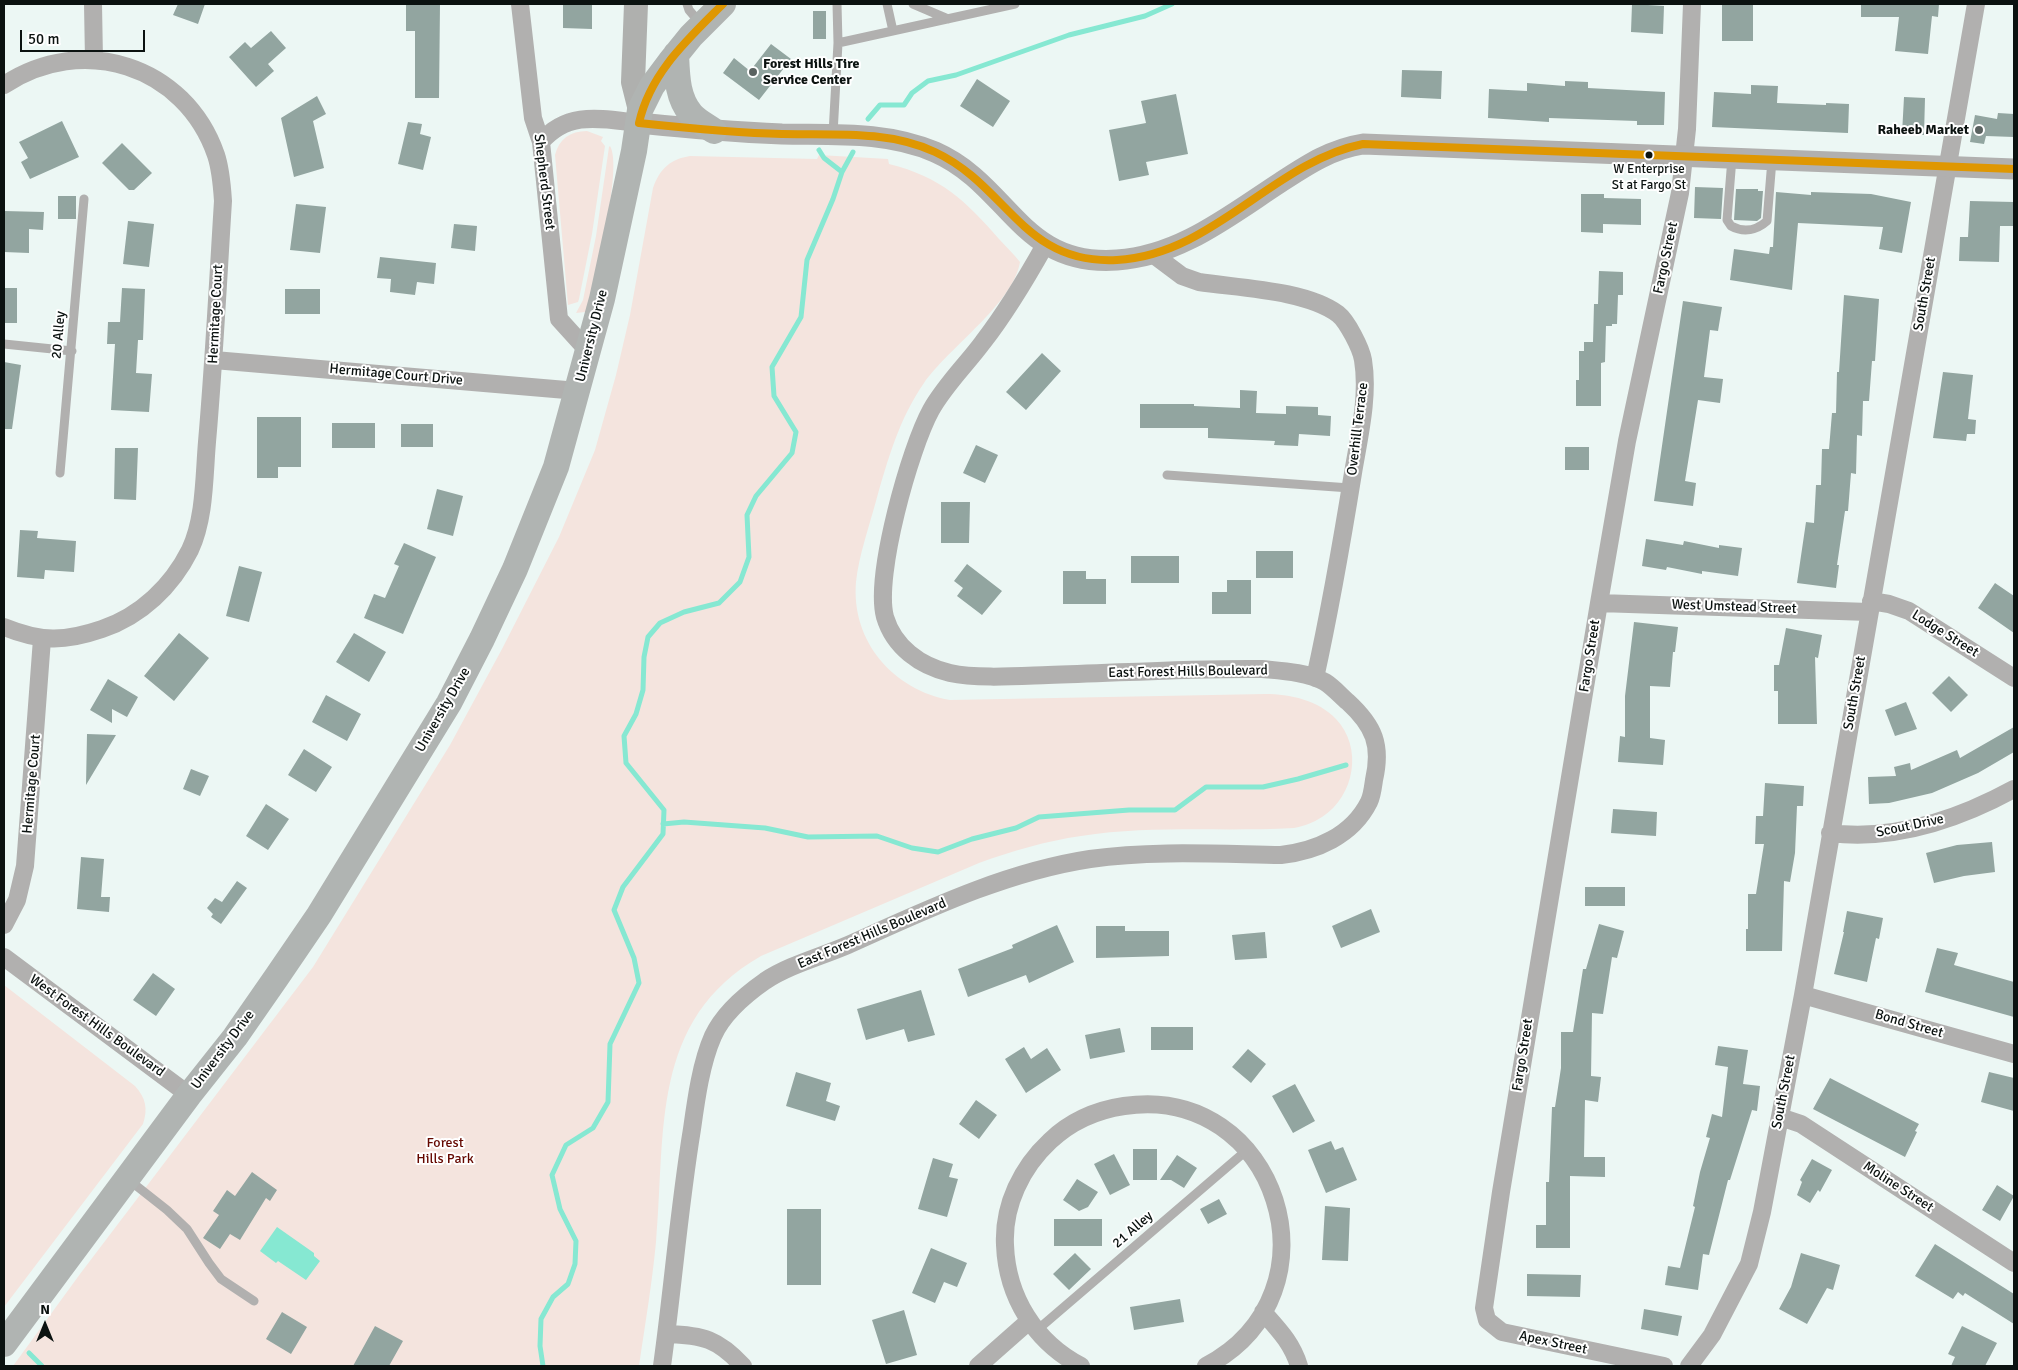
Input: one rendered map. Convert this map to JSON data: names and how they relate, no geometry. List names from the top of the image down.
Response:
{
  "streets": {
    "main road": ["University Drive"],
    "street": [
      "Shepherd Street",
      "Fargo Street",
      "South Street",
      "Hermitage Court",
      "Hermitage Court Drive",
      "Overhill Terrace",
      "West Umstead Street",
      "Lodge Street",
      "East Forest Hills Boulevard",
      "Scout Drive",
      "Bond Street",
      "West Forest Hills Boulevard",
      "Moline Street",
      "Apex Street"
    ],
    "lane": ["20 Alley", "21 Alley"]
  },
  "crossings": [
    ["Shepherd Street", "University Drive"],
    ["Fargo Street", "West Umstead Street"],
    ["Fargo Street", "Apex Street"],
    ["South Street", "West Umstead Street"],
    ["South Street", "Lodge Street"],
    ["South Street", "Scout Drive"],
    ["South Street", "Bond Street"],
    ["South Street", "Moline Street"],
    ["Hermitage Court", "Hermitage Court Drive"],
    ["University Drive", "Hermitage Court Drive"],
    ["University Drive", "West Forest Hills Boulevard"],
    ["Overhill Terrace", "East Forest Hills Boulevard"],
    ["West Umstead Street", "Lodge Street"]
  ],
  "parks": ["Forest Hills Park"],
  "places": ["Forest Hills Tire Service Center", "Raheeb Market", "W Enterprise St at Fargo St"],
  "scale_bar": "50 m",
  "north": "top"
}
